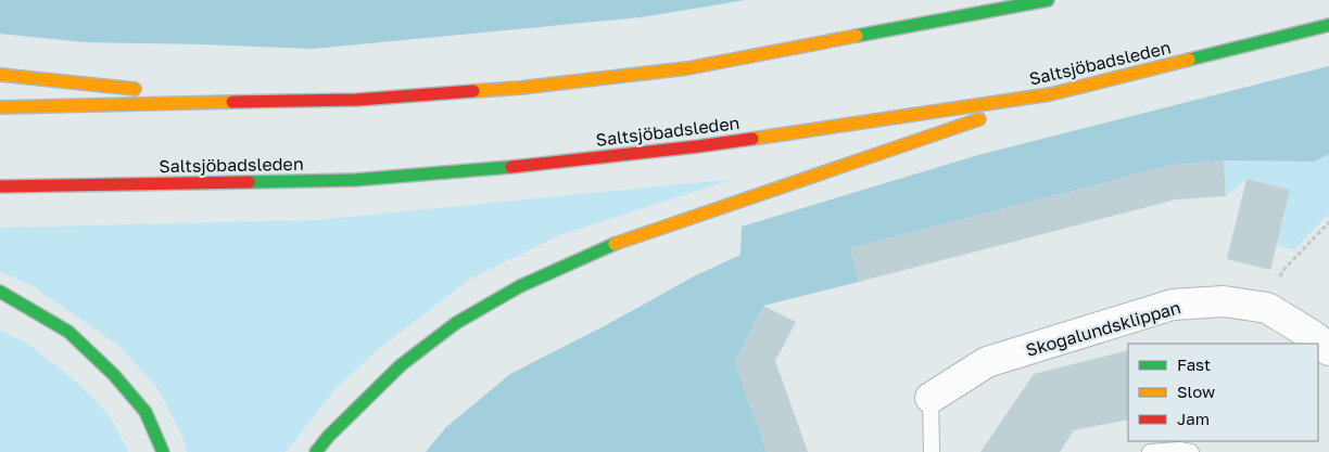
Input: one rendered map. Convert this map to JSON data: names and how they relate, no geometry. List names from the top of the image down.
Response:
{
  "streets": {
    "highway": ["Saltsjöbadsleden"],
    "street": ["Skogalundsklippan"]
  },
  "legend": ["Fast", "Slow", "Jam"]
}
